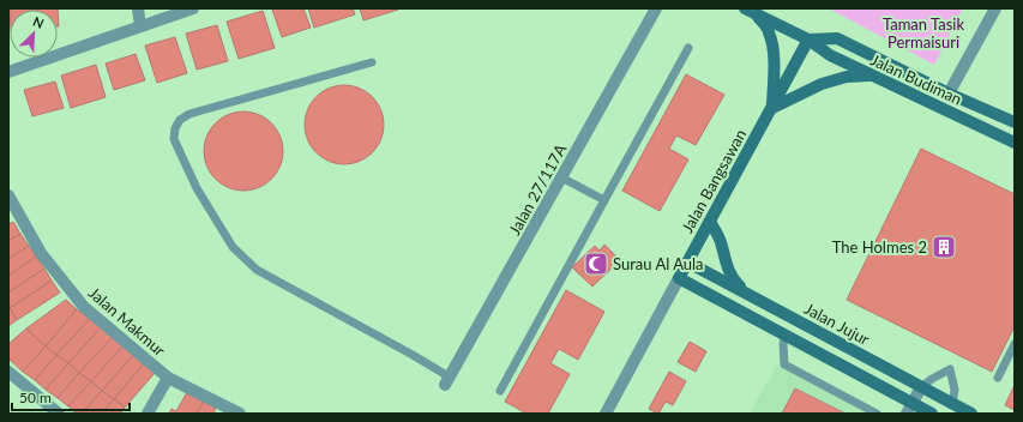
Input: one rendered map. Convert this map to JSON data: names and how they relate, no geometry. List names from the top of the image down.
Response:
{
  "streets": {
    "street": [
      "Jalan Budiman",
      "Jalan Bangsawan",
      "Jalan 27/117A",
      "Jalan Makmur",
      "Jalan Jujur"
    ]
  },
  "crossings": [
    ["Jalan Budiman", "Jalan Bangsawan"],
    ["Jalan Bangsawan", "Jalan Jujur"]
  ],
  "parks": ["Taman Tasik Permaisuri"],
  "places": {
    "building": ["The Holmes 2"],
    "mosque": ["Surau Al Aula"]
  },
  "scale_bar": "50 m",
  "north": "top right"
}
